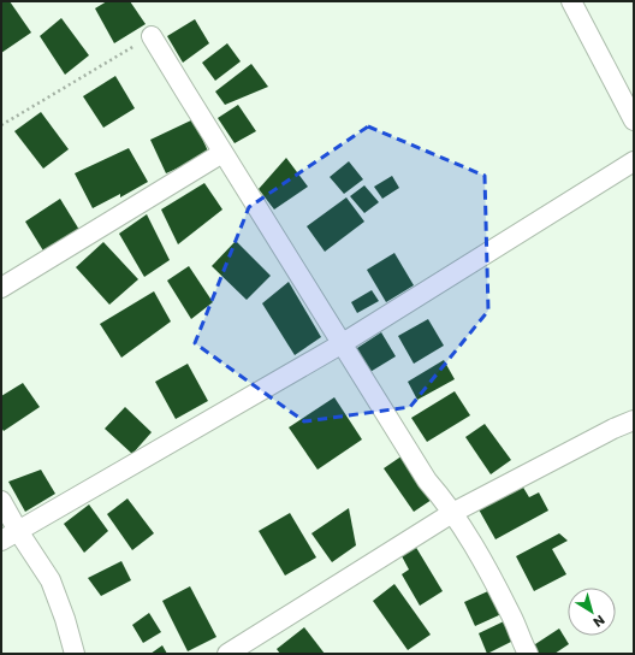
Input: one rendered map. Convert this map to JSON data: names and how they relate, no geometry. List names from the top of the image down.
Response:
{
  "north": "bottom right"
}
